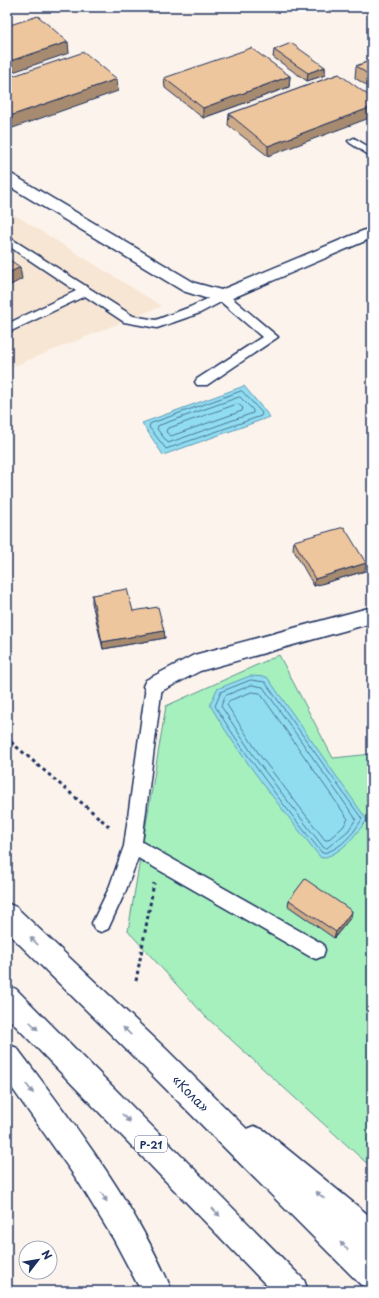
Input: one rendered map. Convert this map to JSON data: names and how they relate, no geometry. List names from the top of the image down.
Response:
{
  "streets": {
    "main road": ["«Кола»", "Р-21"]
  },
  "north": "top right"
}
